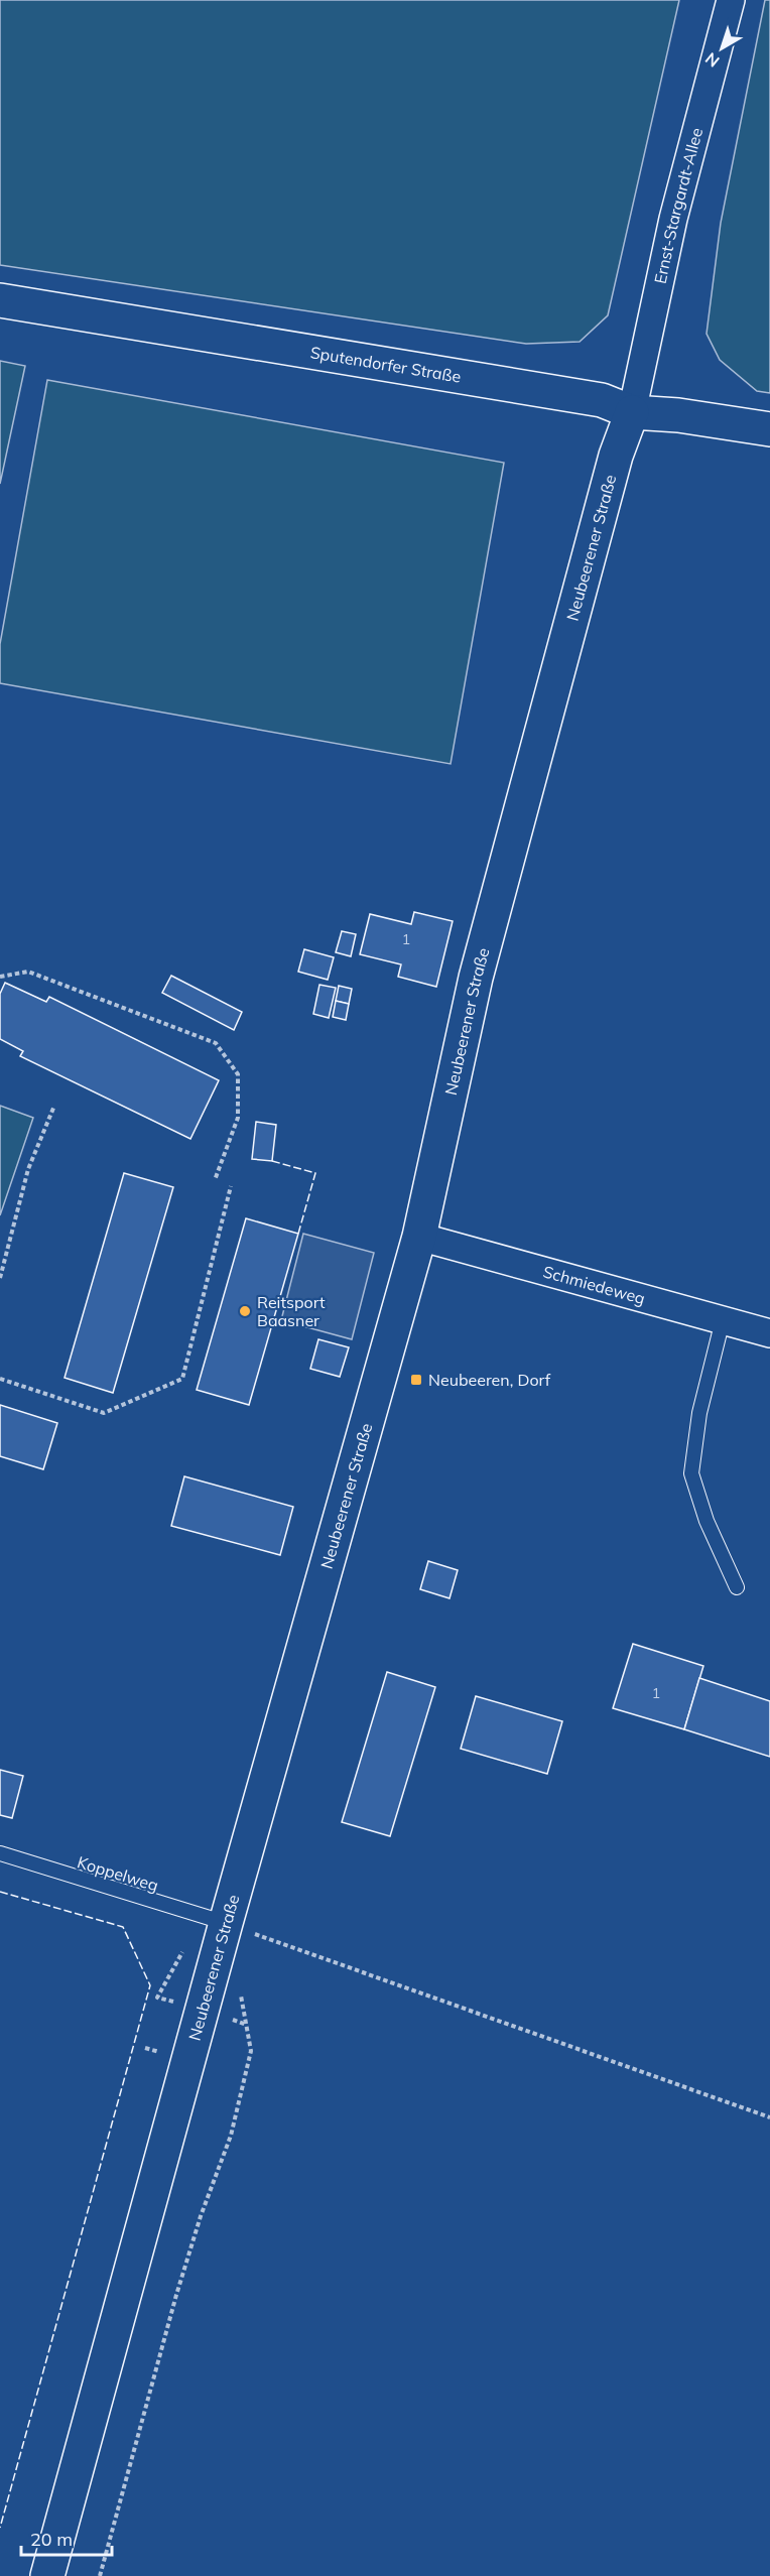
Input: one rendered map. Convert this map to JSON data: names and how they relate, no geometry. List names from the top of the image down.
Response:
{
  "streets": {
    "main road": ["Sputendorfer Straße", "Neubeerener Straße"],
    "street": ["Ernst-Stargardt-Allee", "Schmiedeweg"],
    "lane": ["Koppelweg"]
  },
  "crossings": [
    ["Ernst-Stargardt-Allee", "Sputendorfer Straße"],
    ["Ernst-Stargardt-Allee", "Neubeerener Straße"],
    ["Sputendorfer Straße", "Neubeerener Straße"],
    ["Neubeerener Straße", "Schmiedeweg"],
    ["Neubeerener Straße", "Koppelweg"]
  ],
  "places": {
    "other": ["Reitsport Baasner"],
    "transit": ["Neubeeren, Dorf"]
  },
  "house_numbers": ["1", "1"],
  "scale_bar": "20 m",
  "north": "bottom left"
}
